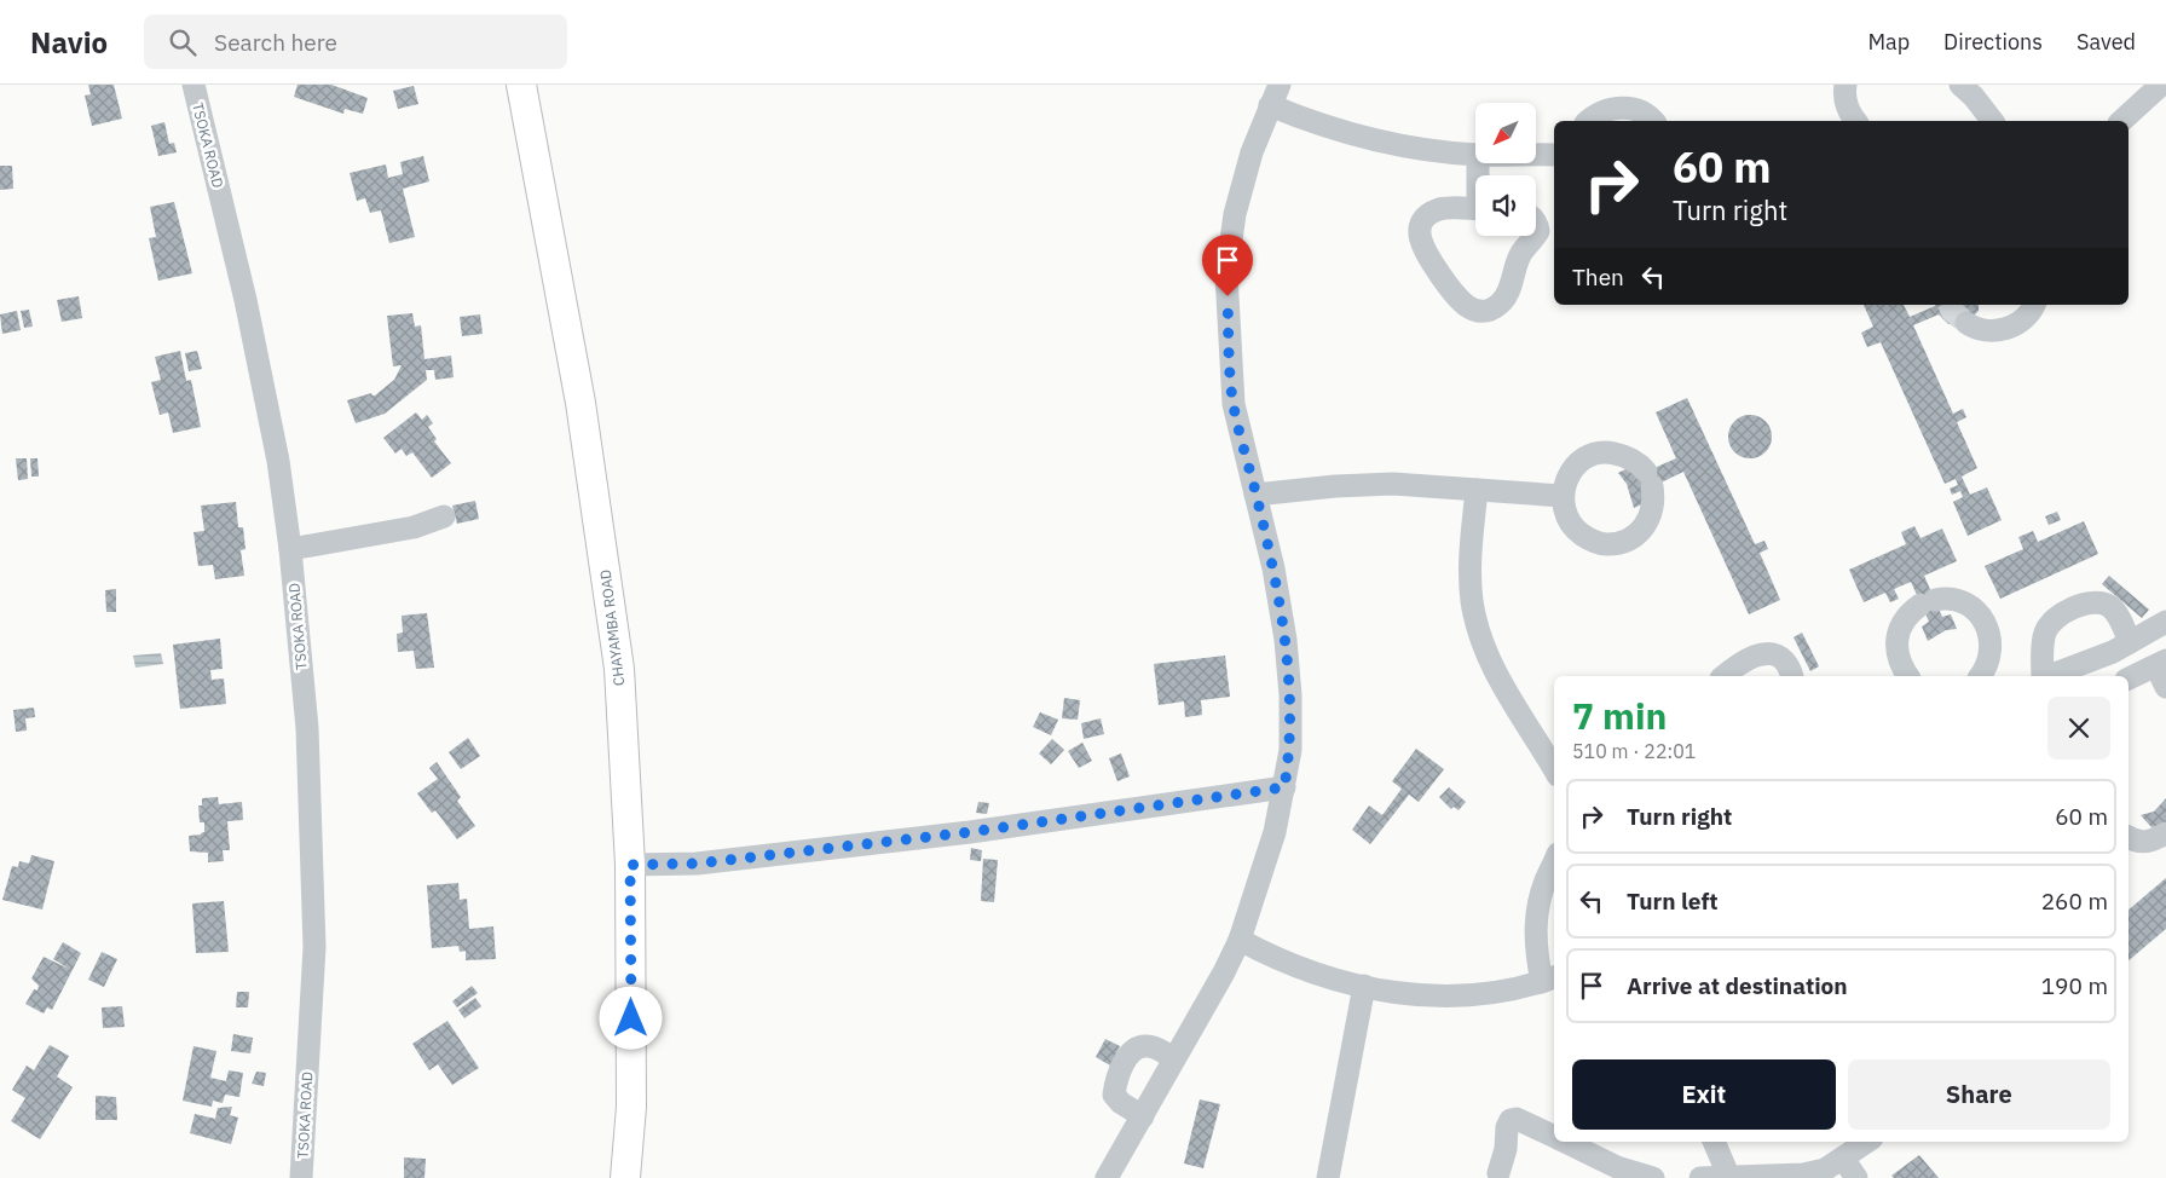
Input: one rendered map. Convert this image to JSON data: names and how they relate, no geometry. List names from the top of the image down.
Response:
{
  "streets": {
    "main road": ["CHAYAMBA ROAD"],
    "street": ["TSOKA ROAD"]
  },
  "north": "bottom left",
  "page": {
    "header": "Navio",
    "search": "Search here",
    "nav": ["Map", "Directions", "Saved"],
    "turn": ["60 m", "Turn right"],
    "then": "Then",
    "heading": ["7 min", "510 m · 22:01"],
    "list": [
      {
        "name": "Turn right",
        "value": "60 m"
      },
      {
        "name": "Turn left",
        "value": "260 m"
      },
      {
        "name": "Arrive at destination",
        "value": "190 m"
      }
    ],
    "buttons": ["Exit", "Share"]
  }
}
